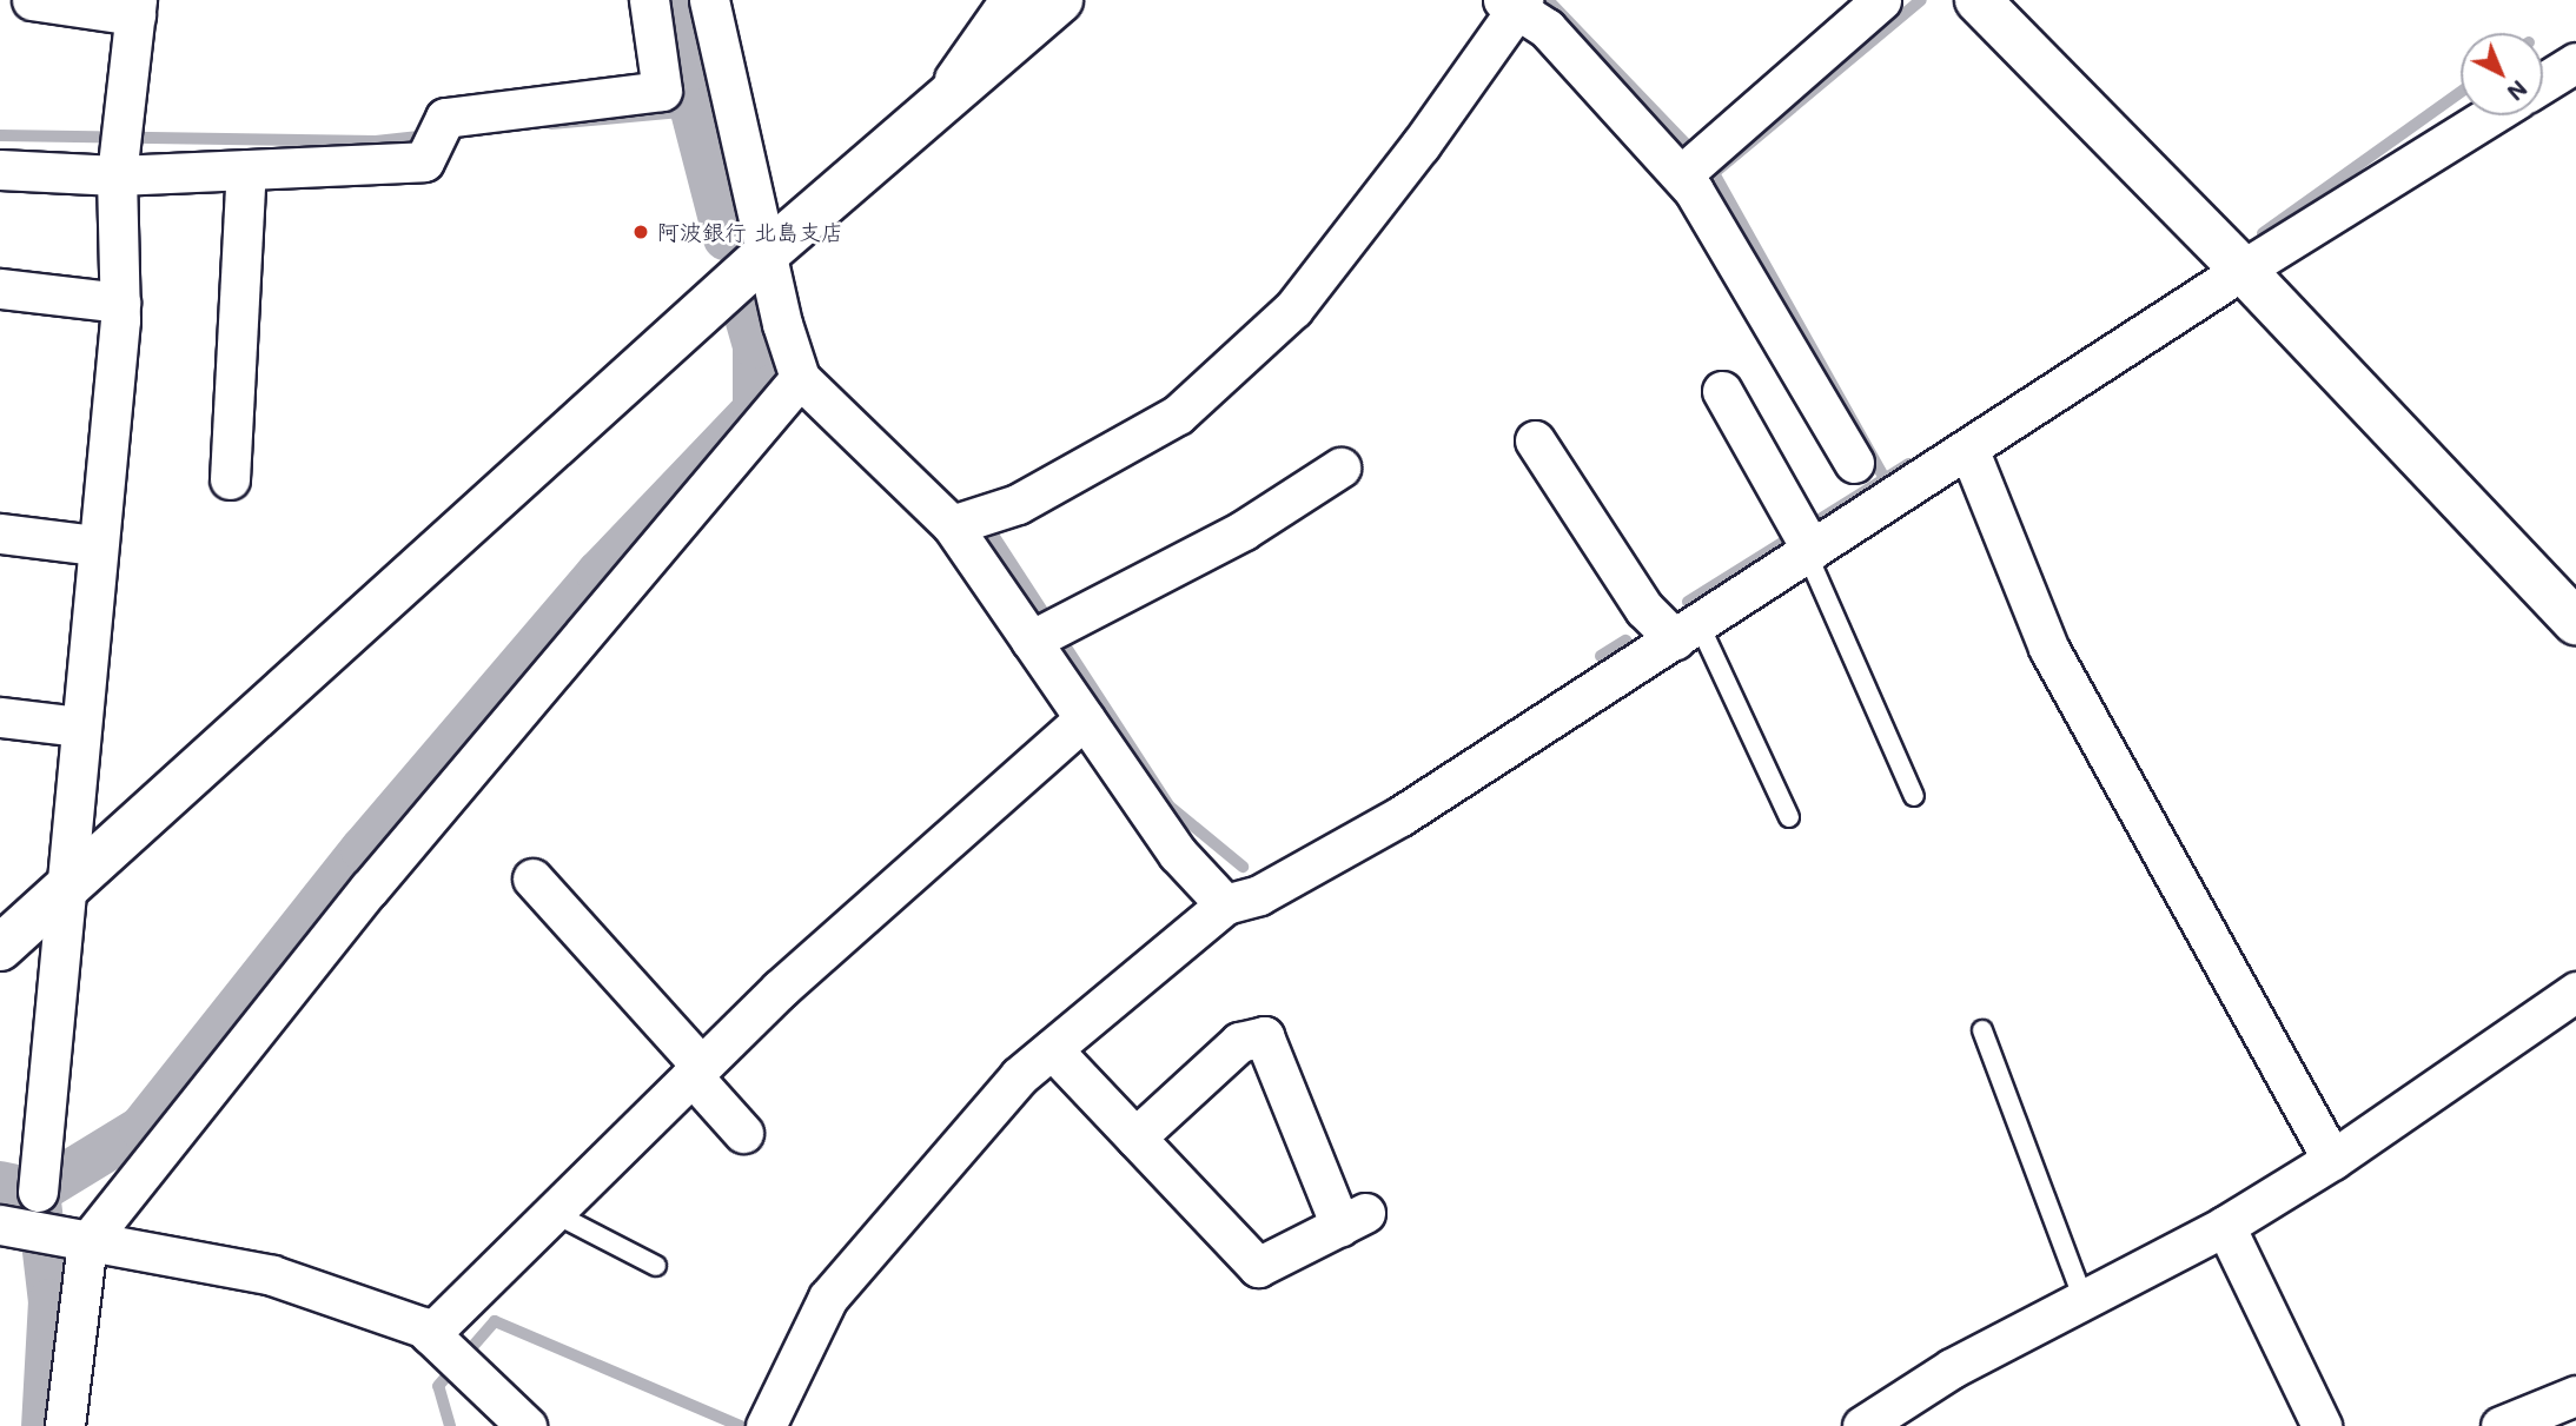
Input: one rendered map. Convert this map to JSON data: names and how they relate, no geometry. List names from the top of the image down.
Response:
{
  "places": ["阿波銀行 北島支店"],
  "north": "bottom right"
}
